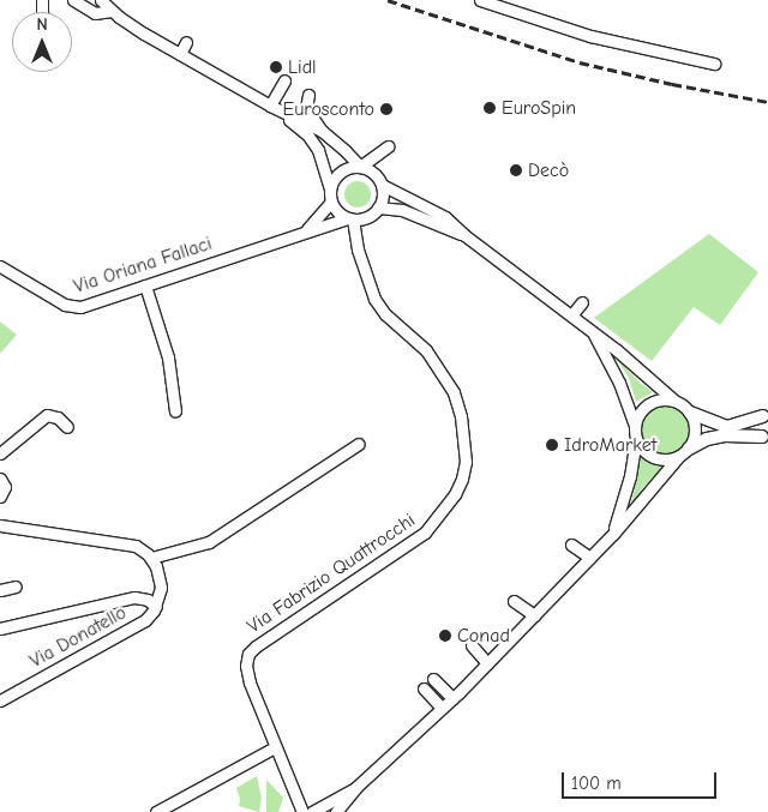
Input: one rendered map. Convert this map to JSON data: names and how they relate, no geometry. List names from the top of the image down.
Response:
{
  "streets": {
    "street": ["Via Oriana Fallaci", "Via Fabrizio Quattrocchi", "Via Donatello"]
  },
  "crossings": [
    ["Via Oriana Fallaci", "Via Fabrizio Quattrocchi"]
  ],
  "places": [
    "Lidl",
    "EuroSpin",
    "Eurosconto",
    "Decò",
    "IdroMarket",
    "Conad"
  ],
  "scale_bar": "100 m",
  "north": "top"
}
